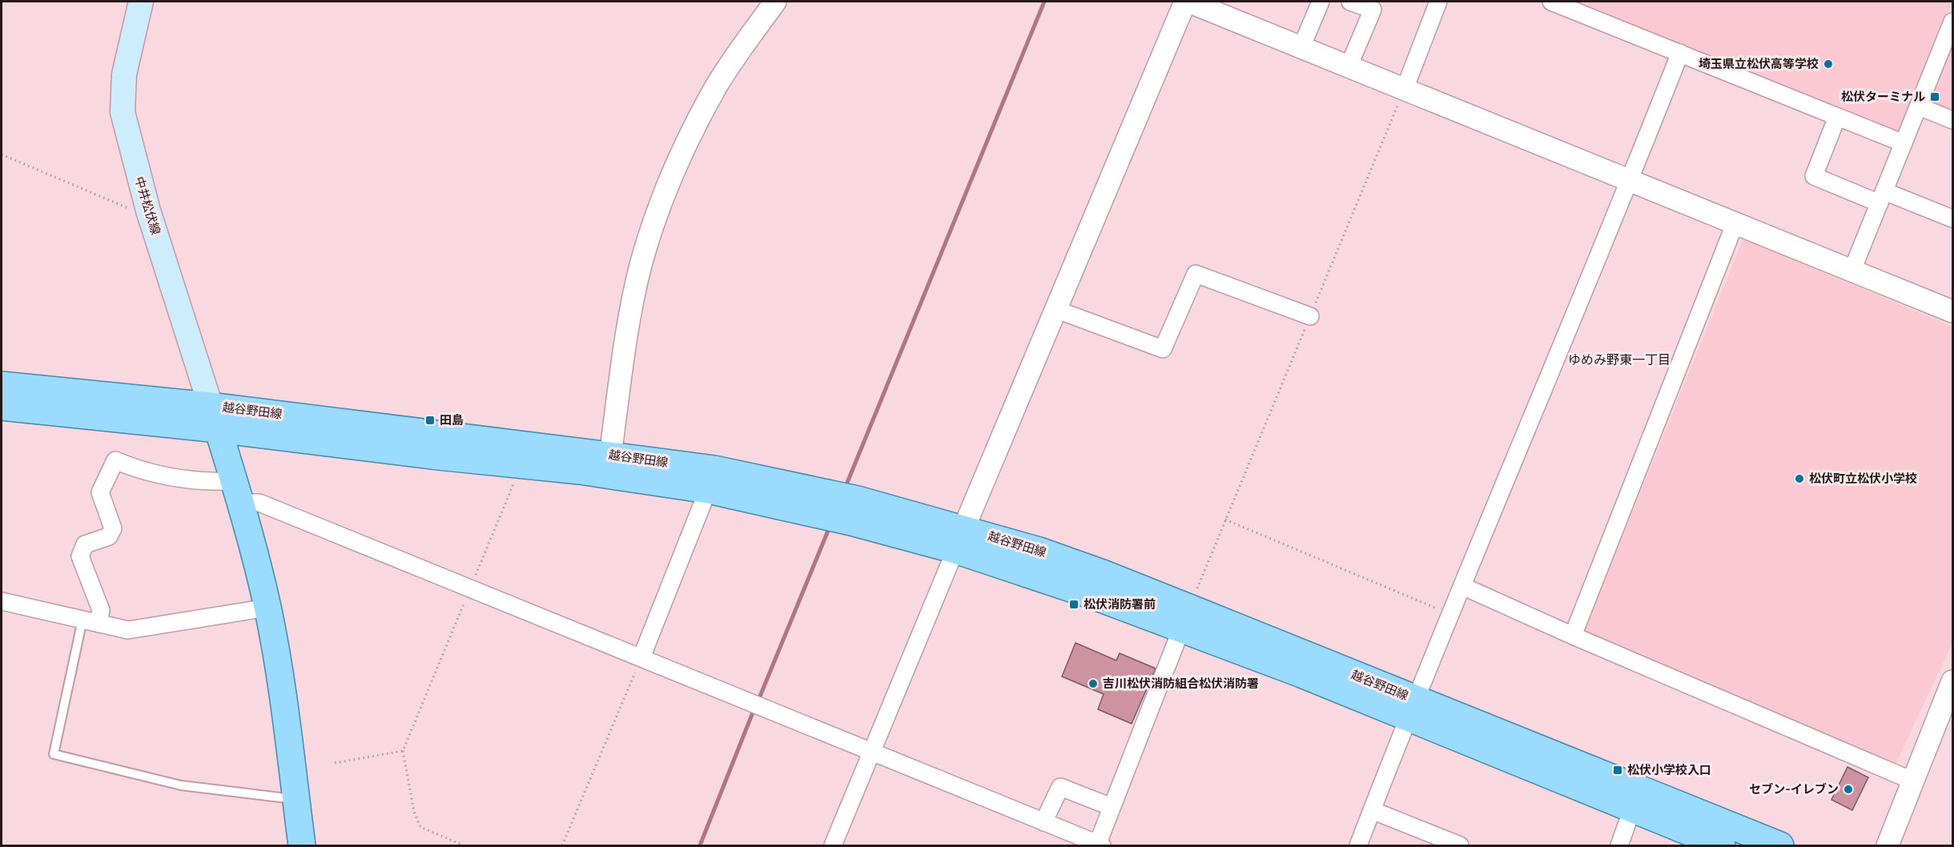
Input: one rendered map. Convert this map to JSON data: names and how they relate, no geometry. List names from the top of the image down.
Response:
{
  "streets": {
    "main road": ["中井松伏線", "越谷野田線"]
  },
  "crossings": [
    ["中井松伏線", "越谷野田線"]
  ],
  "districts": ["ゆめみ野東一丁目"],
  "places": {
    "other": [
      "埼玉県立松伏高等学校",
      "松伏町立松伏小学校",
      "吉川松伏消防組合松伏消防署",
      "セブン-イレブン"
    ],
    "transit": [
      "松伏ターミナル",
      "田島",
      "松伏消防署前",
      "松伏小学校入口"
    ]
  }
}
